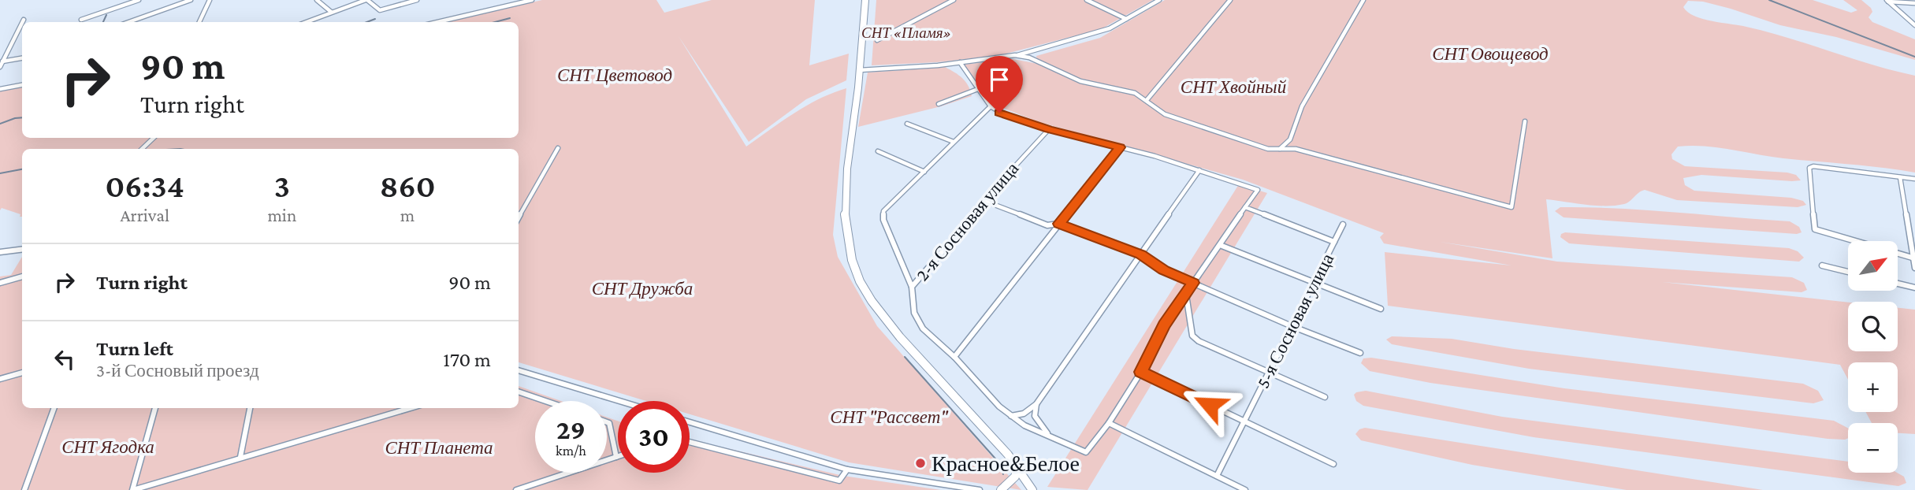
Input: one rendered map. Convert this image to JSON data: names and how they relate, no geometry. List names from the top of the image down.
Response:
{
  "streets": {
    "street": ["2-я Сосновая улица", "5-я Сосновая улица"]
  },
  "parks": [
    "СНТ «Пламя»",
    "СНТ Овощевод",
    "СНТ Цветовод",
    "СНТ Хвойный",
    "СНТ Дружба",
    "СНТ \"Рассвет\"",
    "СНТ Ягодка",
    "СНТ Планета"
  ],
  "places": ["Красное&Белое"],
  "north": "top right",
  "page": {
    "turn": ["90 m", "Turn right"],
    "eta": [
      "06:34",
      "Arrival",
      "3",
      "min",
      "860",
      "m"
    ],
    "map_buttons": ["+", "−"],
    "list": [
      {
        "name": "Turn right",
        "value": "90 m"
      },
      {
        "name": "Turn left",
        "note": "3-й Сосновый проезд",
        "value": "170 m"
      }
    ],
    "speed": "29 km/h",
    "limit": "30"
  }
}
